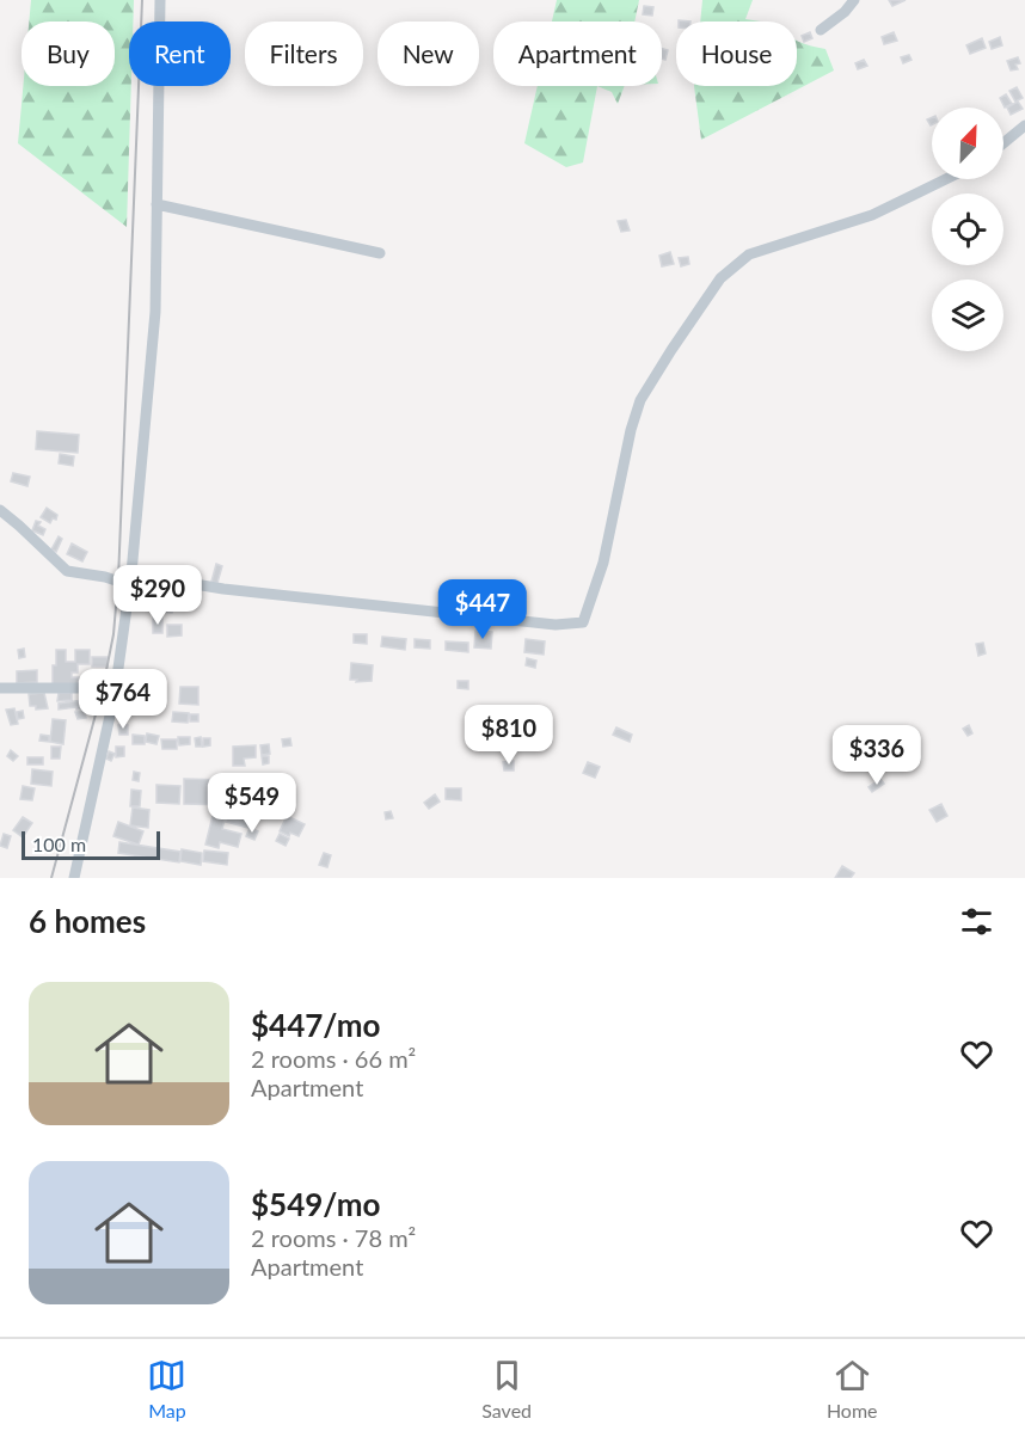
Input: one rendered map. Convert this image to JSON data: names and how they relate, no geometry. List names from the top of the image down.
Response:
{
  "scale_bar": "100 m",
  "north": "top right",
  "page": {
    "chip": [
      "Buy",
      "Rent",
      "Filters",
      "New",
      "Apartment",
      "House"
    ],
    "price": [
      "$290",
      "$447",
      "$764",
      "$810",
      "$336",
      "$549"
    ],
    "scale": "100 m",
    "heading": "6 homes",
    "list": [
      {
        "name": "$447/mo",
        "note": "2 rooms · 66 m² · Apartment"
      },
      {
        "name": "$549/mo",
        "note": "2 rooms · 78 m² · Apartment"
      }
    ],
    "tabs": ["Map", "Saved", "Home"]
  }
}
